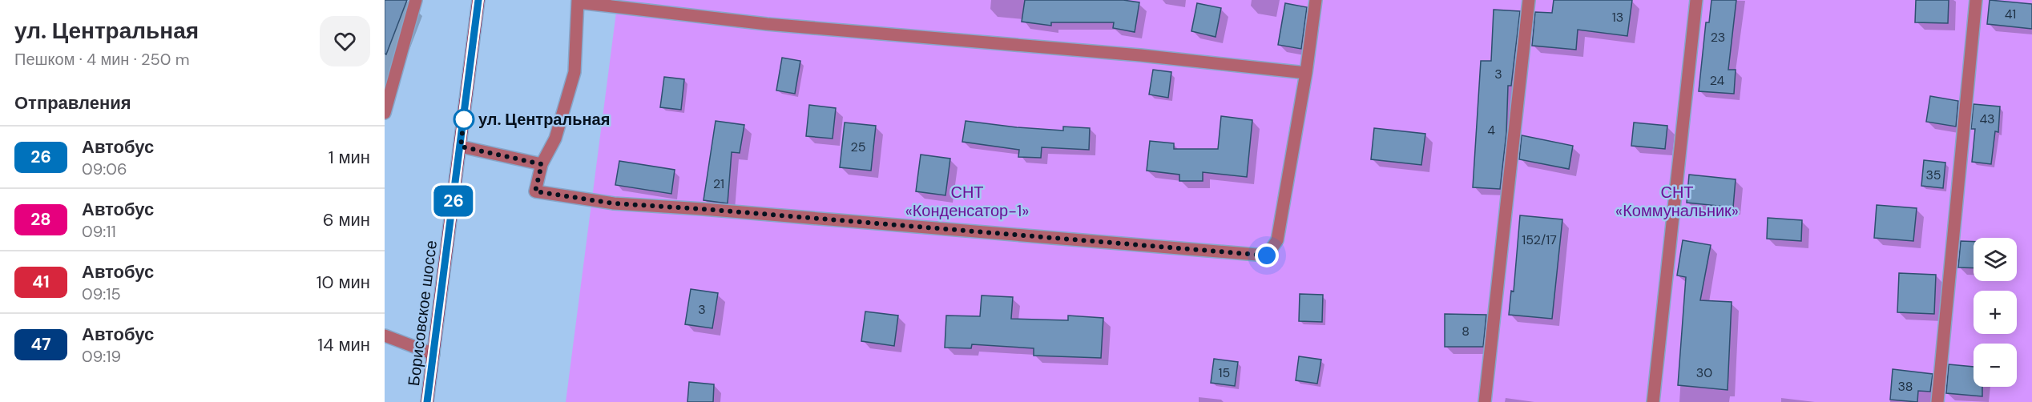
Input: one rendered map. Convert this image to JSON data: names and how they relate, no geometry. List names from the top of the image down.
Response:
{
  "streets": {
    "main road": ["Борисовское шоссе"]
  },
  "parks": ["СНТ «Конденсатор-1»", "СНТ «Коммунальник»"],
  "places": ["ул. Центральная"],
  "lines": ["bus line 26"],
  "house_numbers": [
    "41",
    "13",
    "23",
    "3",
    "24",
    "43",
    "4",
    "25",
    "35",
    "21",
    "152/17",
    "3",
    "8",
    "15",
    "30",
    "38"
  ],
  "page": {
    "heading": [
      ["ул. Центральная", "Пешком · 4 мин · 250 m"],
      "Отправления"
    ],
    "on_map": "26",
    "list": [
      {
        "mark": "26",
        "name": "Автобус",
        "note": "09:06",
        "value": "1 мин"
      },
      {
        "mark": "28",
        "name": "Автобус",
        "note": "09:11",
        "value": "6 мин"
      },
      {
        "mark": "41",
        "name": "Автобус",
        "note": "09:15",
        "value": "10 мин"
      },
      {
        "mark": "47",
        "name": "Автобус",
        "note": "09:19",
        "value": "14 мин"
      }
    ],
    "map_buttons": ["+", "−"]
  }
}
